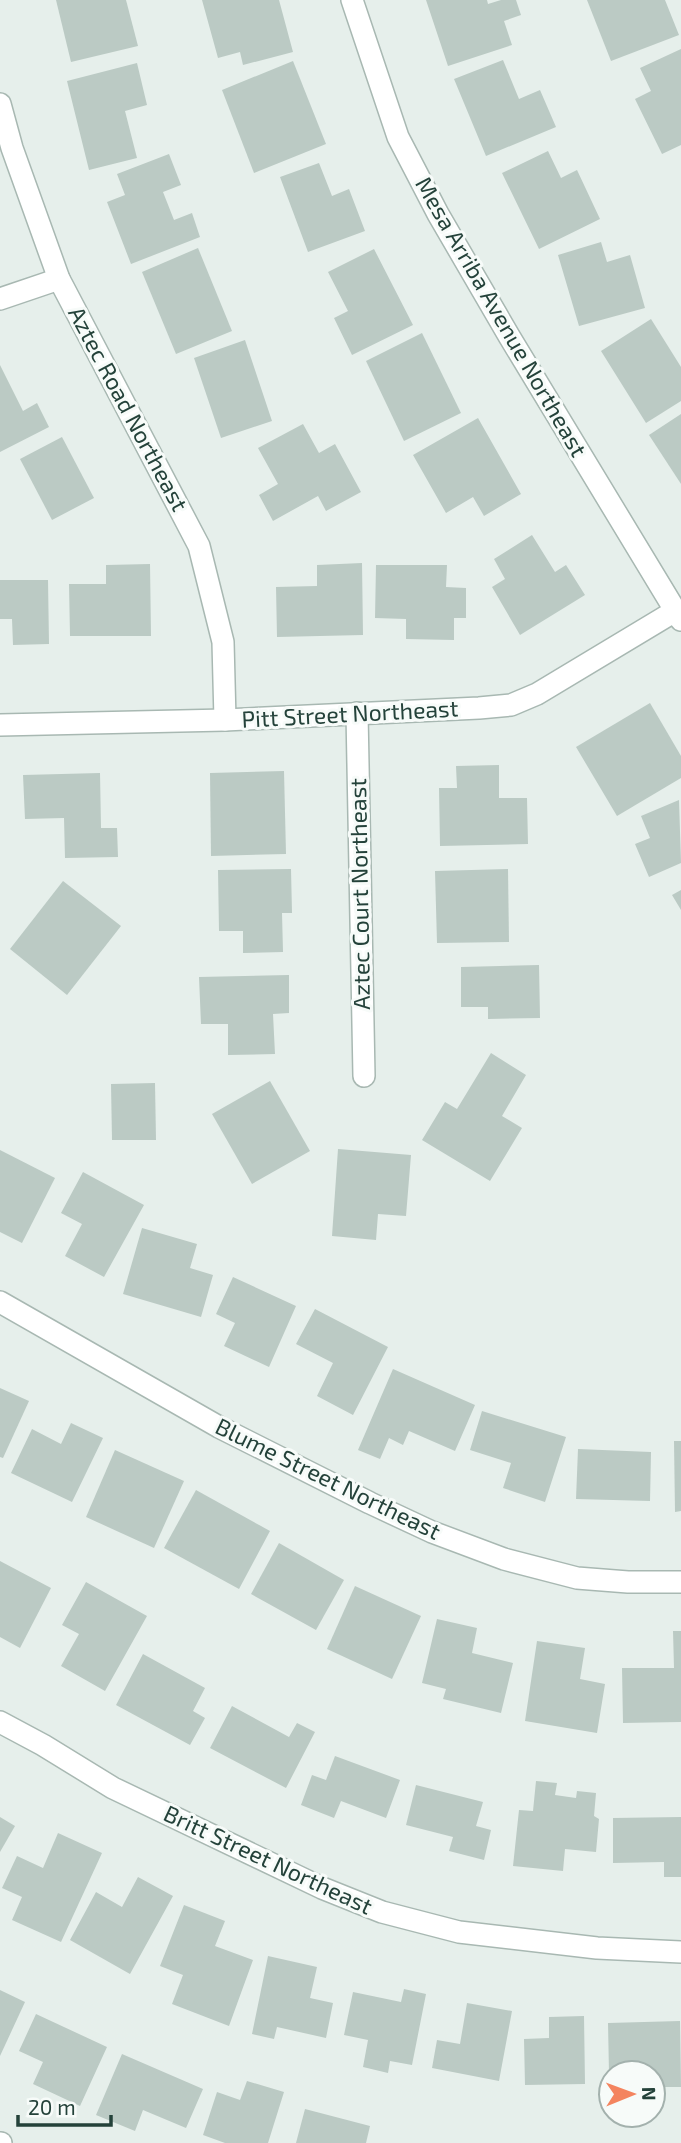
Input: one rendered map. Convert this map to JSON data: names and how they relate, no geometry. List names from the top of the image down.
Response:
{
  "streets": {
    "street": [
      "Mesa Arriba Avenue Northeast",
      "Aztec Road Northeast",
      "Pitt Street Northeast",
      "Aztec Court Northeast",
      "Blume Street Northeast",
      "Britt Street Northeast"
    ]
  },
  "crossings": [
    ["Mesa Arriba Avenue Northeast", "Pitt Street Northeast"],
    ["Aztec Road Northeast", "Pitt Street Northeast"],
    ["Pitt Street Northeast", "Aztec Court Northeast"]
  ],
  "scale_bar": "20 m",
  "north": "right"
}
